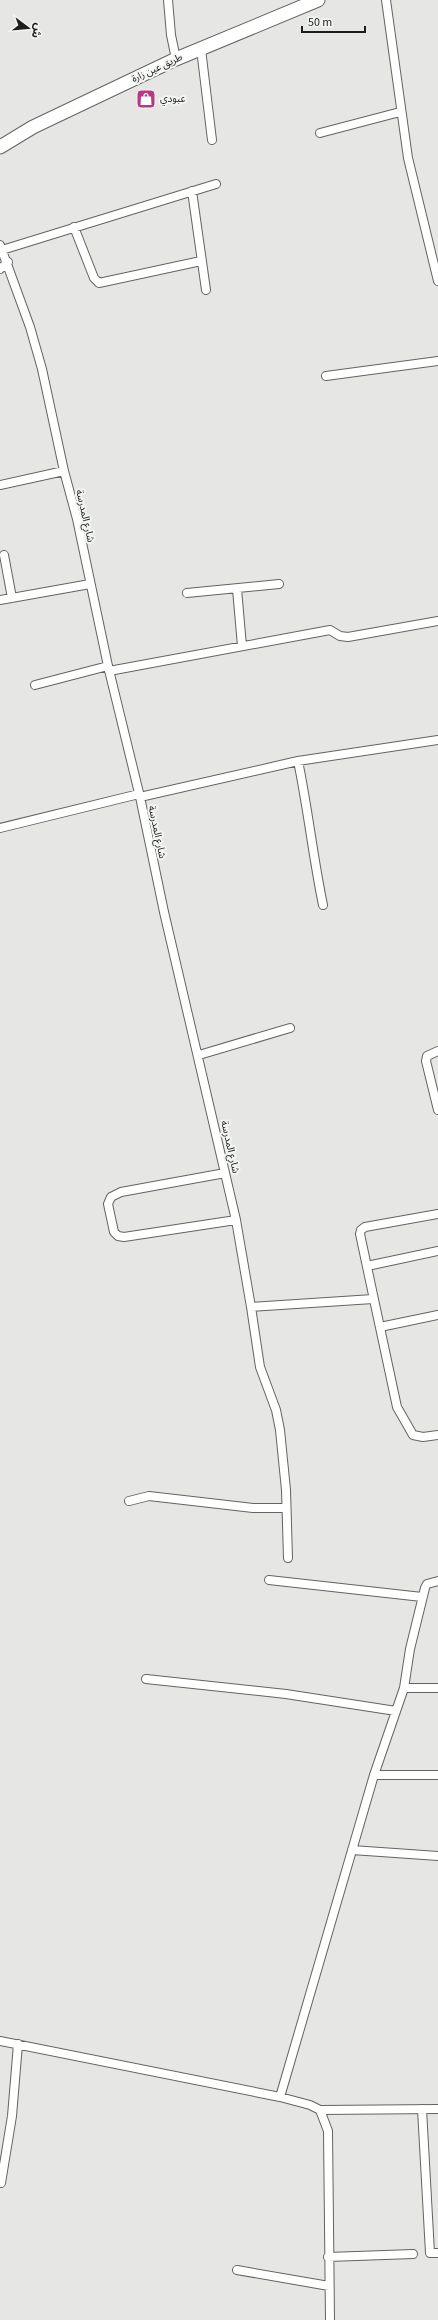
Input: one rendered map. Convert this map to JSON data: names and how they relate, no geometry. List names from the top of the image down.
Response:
{
  "streets": {
    "main road": ["طريق عين زارة"],
    "street": ["شارع المدرسة"]
  },
  "places": {
    "shop": ["عبودي"]
  },
  "scale_bar": "50 m",
  "north": "right"
}
